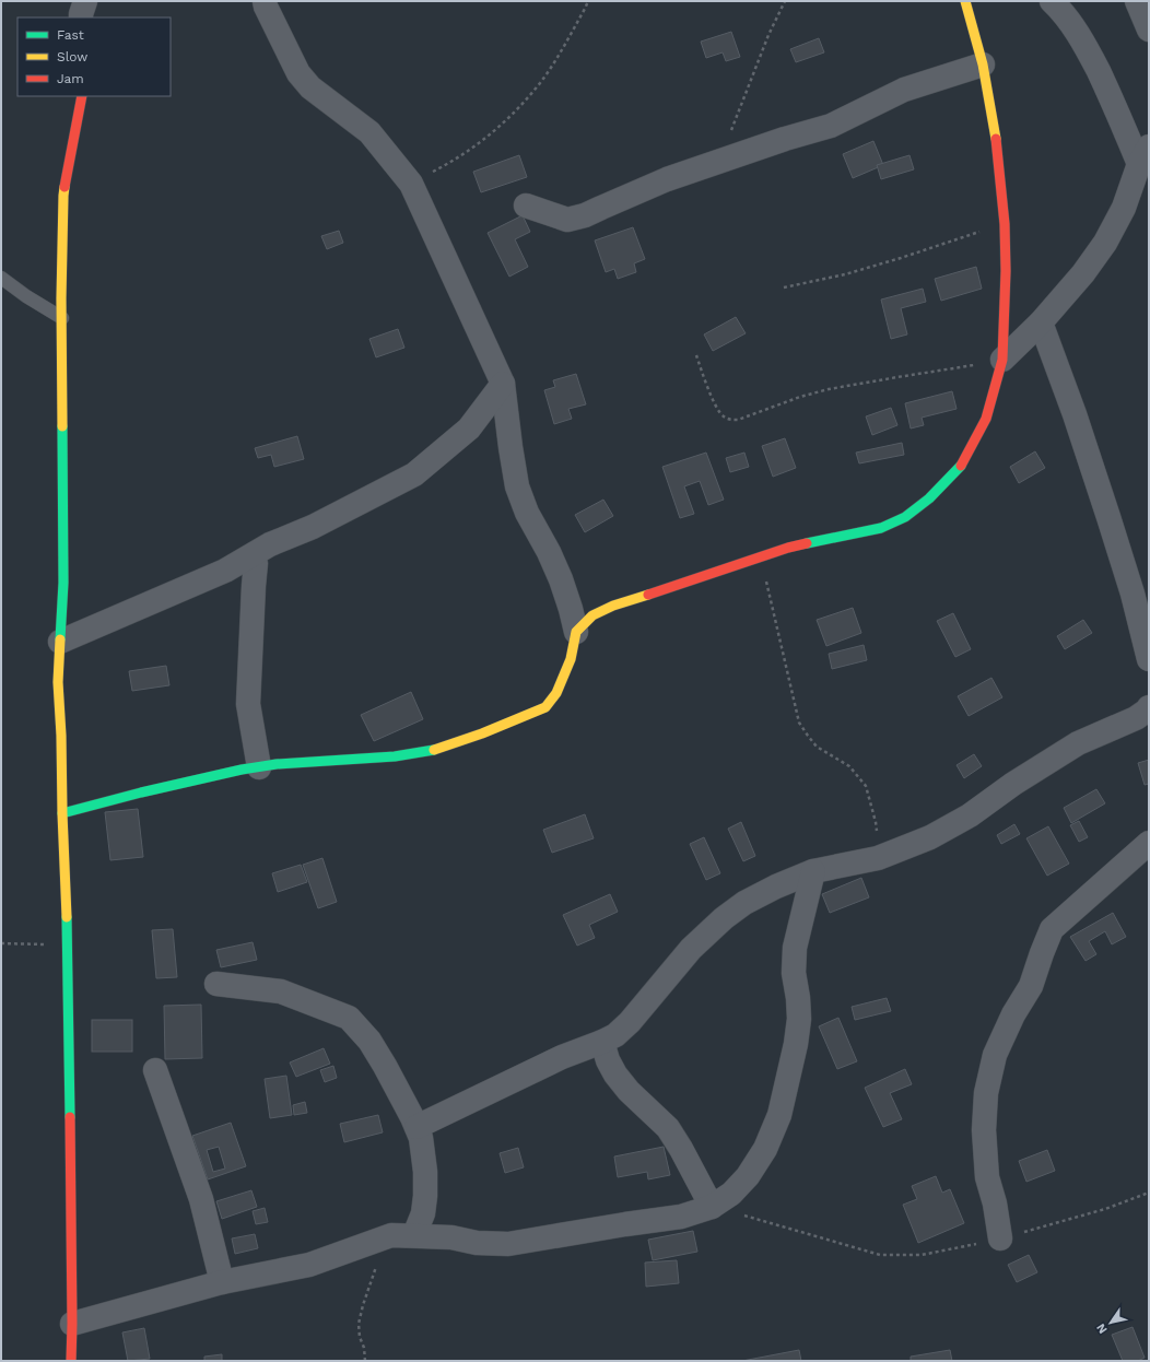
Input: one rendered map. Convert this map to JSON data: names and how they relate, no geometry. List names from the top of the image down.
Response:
{
  "legend": ["Fast", "Slow", "Jam"],
  "north": "bottom left"
}
